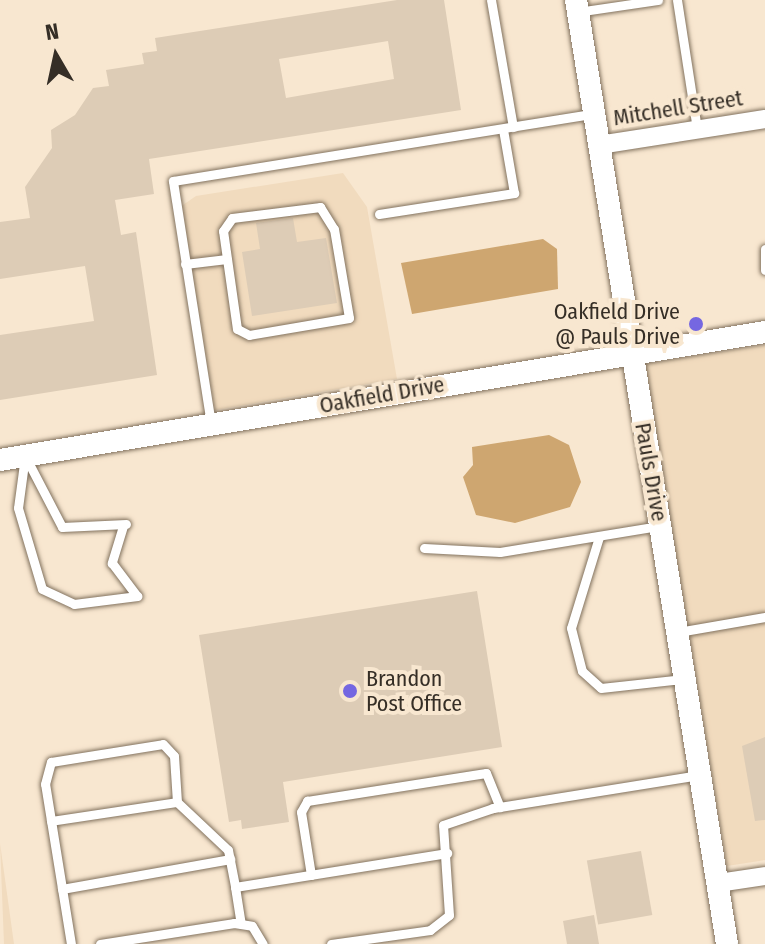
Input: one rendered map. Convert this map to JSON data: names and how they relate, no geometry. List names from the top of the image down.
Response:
{
  "streets": {
    "street": ["Mitchell Street", "Oakfield Drive", "Pauls Drive"]
  },
  "crossings": [
    ["Mitchell Street", "Pauls Drive"],
    ["Oakfield Drive", "Pauls Drive"]
  ],
  "places": ["Oakfield Drive @ Pauls Drive", "Brandon Post Office"],
  "north": "top"
}
